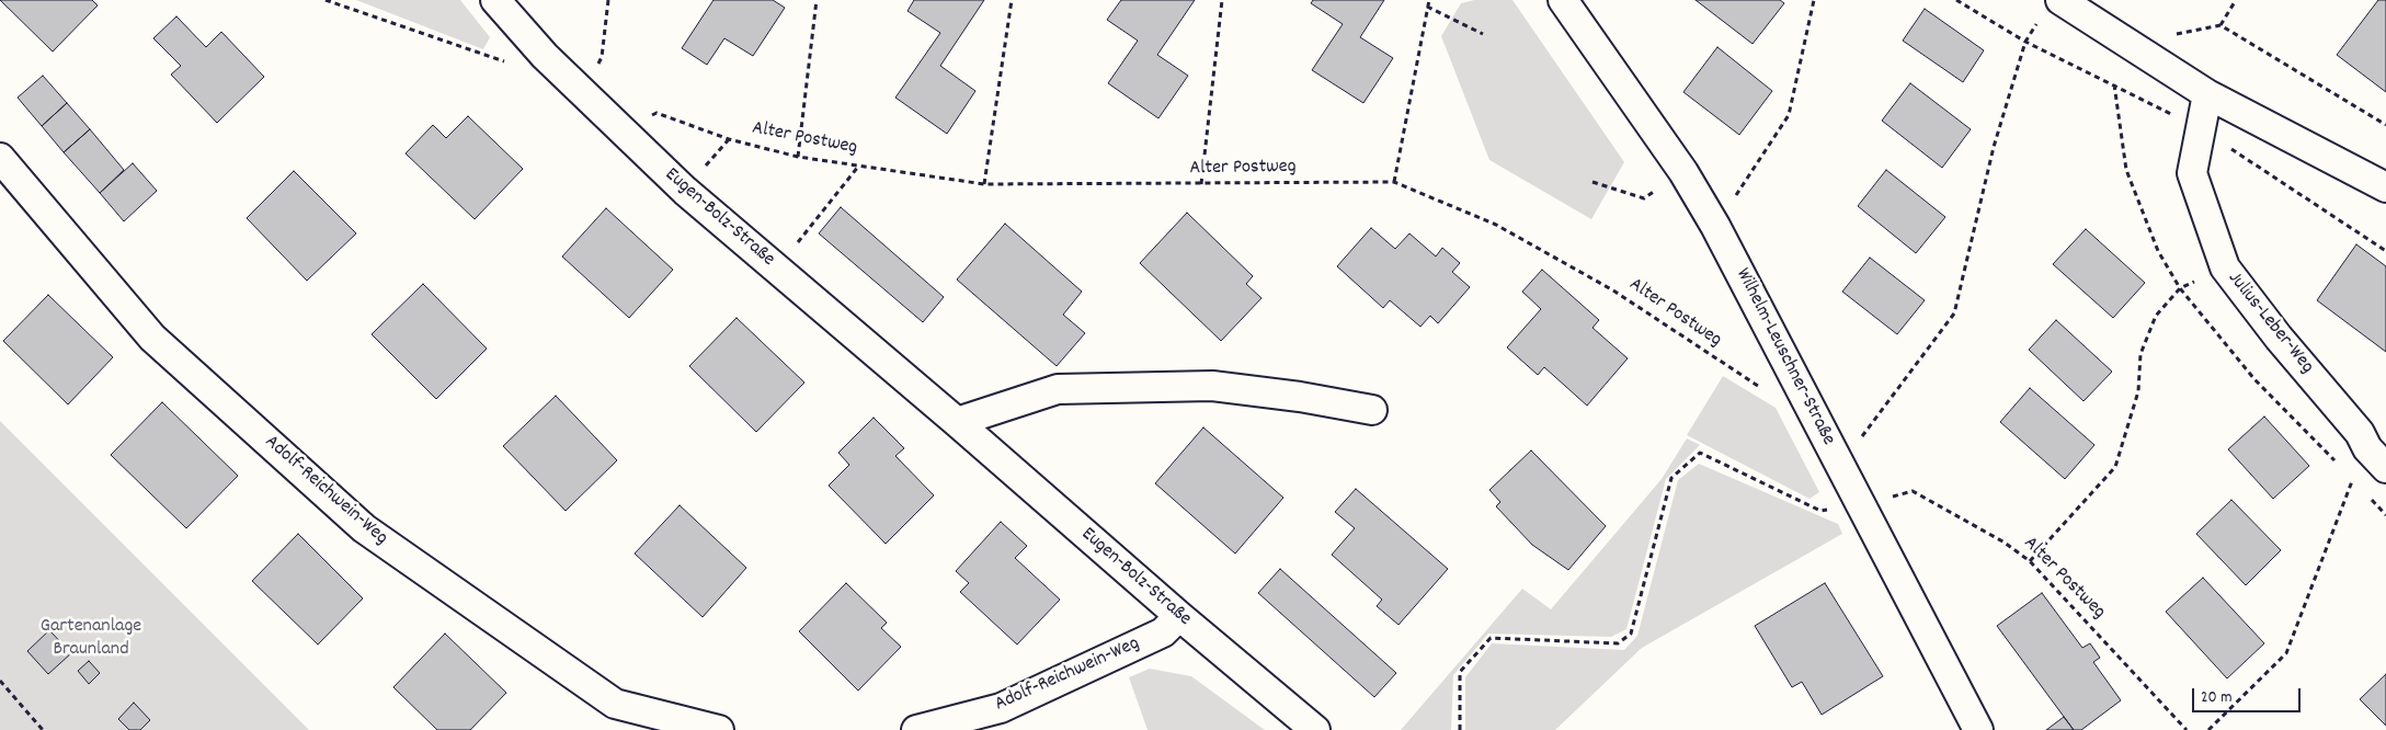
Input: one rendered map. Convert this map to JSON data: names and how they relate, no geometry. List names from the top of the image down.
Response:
{
  "streets": {
    "street": [
      "Eugen-Bolz-Straße",
      "Julius-Leber-Weg",
      "Wilhelm-Leuschner-Straße",
      "Adolf-Reichwein-Weg"
    ],
    "path": ["Alter Postweg"]
  },
  "crossings": [
    ["Alter Postweg", "Eugen-Bolz-Straße"],
    ["Alter Postweg", "Wilhelm-Leuschner-Straße"],
    ["Eugen-Bolz-Straße", "Adolf-Reichwein-Weg"]
  ],
  "parks": ["Gartenanlage Braunland"],
  "scale_bar": "20 m"
}
